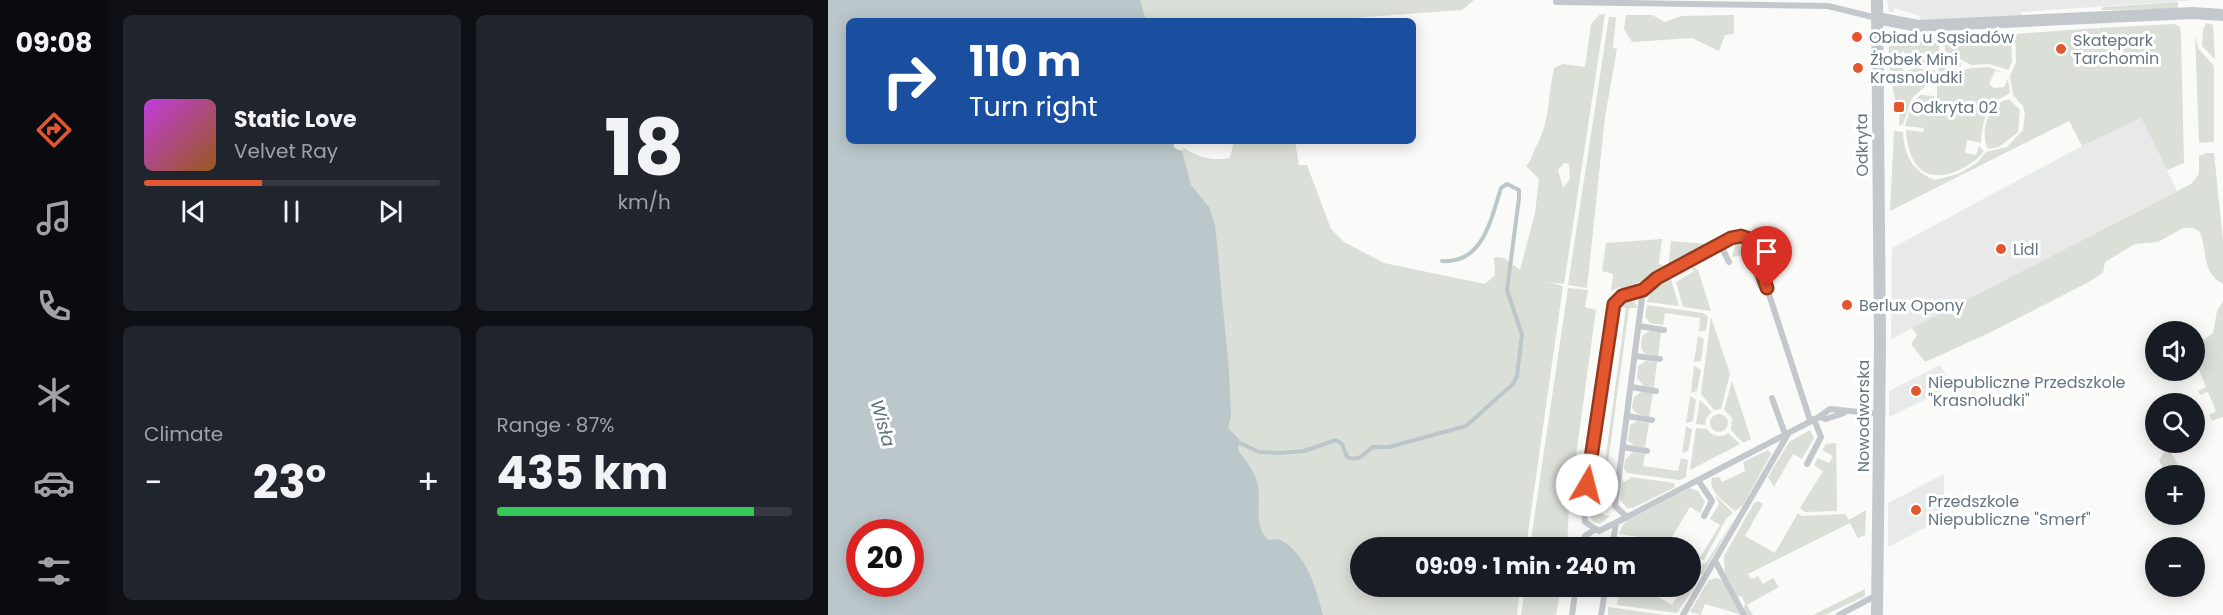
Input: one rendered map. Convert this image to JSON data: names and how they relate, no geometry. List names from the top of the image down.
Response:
{
  "streets": {
    "street": ["Odkryta", "Nowodworska"]
  },
  "crossings": [
    ["Odkryta", "Nowodworska"]
  ],
  "water": ["Wisła"],
  "places": {
    "other": [
      "Obiad u Sąsiadów",
      "Skatepark Tarchomin",
      "Żłobek Mini Krasnoludki",
      "Lidl",
      "Berlux Opony",
      "Niepubliczne Przedszkole \"Krasnoludki\"",
      "Przedszkole Niepubliczne \"Smerf\""
    ],
    "transit": ["Odkryta 02"]
  },
  "page": {
    "tabs": "09:08",
    "tile": [
      ["18", "km/h"],
      "Climate",
      ["Range · 87%", "435 km"]
    ],
    "turn": ["110 m", "Turn right"],
    "song": ["Static Love", "Velvet Ray"],
    "map_buttons": ["+", "−"],
    "heat": ["−", "23°", "+"],
    "limit": "20",
    "trip": "09:09 · 1 min · 240 m"
  }
}
